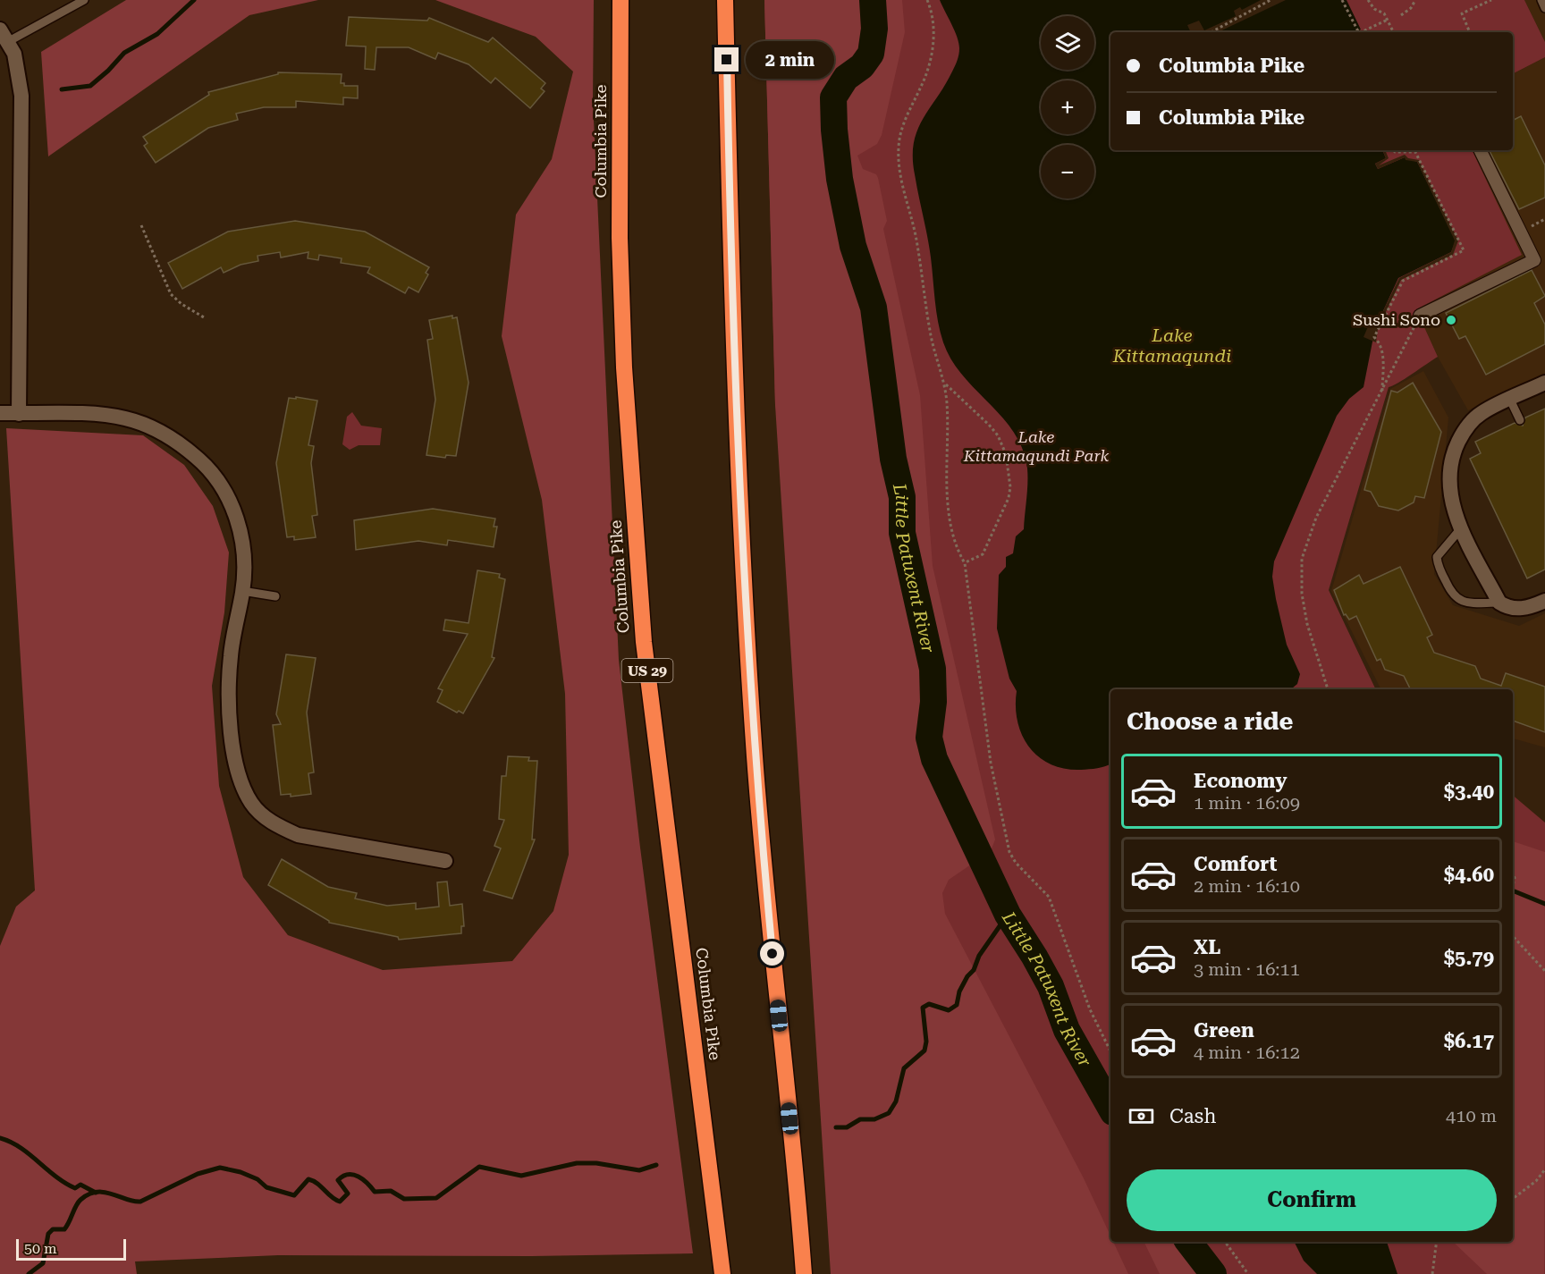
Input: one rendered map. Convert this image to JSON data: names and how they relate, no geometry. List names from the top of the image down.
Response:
{
  "streets": {
    "highway": ["Columbia Pike", "US 29"]
  },
  "water": ["Lake Kittamaqundi", "Little Patuxent River"],
  "parks": ["Lake Kittamaqundi Park"],
  "places": ["Sushi Sono"],
  "scale_bar": "50 m",
  "page": {
    "map_buttons": ["+", "−"],
    "banner": ["Columbia Pike", "Columbia Pike"],
    "bubble": "2 min",
    "heading": "Choose a ride",
    "list": [
      {
        "name": "Economy",
        "note": "1 min · 16:09",
        "value": "$3.40"
      },
      {
        "name": "Comfort",
        "note": "2 min · 16:10",
        "value": "$4.60"
      },
      {
        "name": "XL",
        "note": "3 min · 16:11",
        "value": "$5.79"
      },
      {
        "name": "Green",
        "note": "4 min · 16:12",
        "value": "$6.17"
      }
    ],
    "pay": ["Cash", "410 m"],
    "buttons": "Confirm",
    "scale": "50 m"
  }
}
